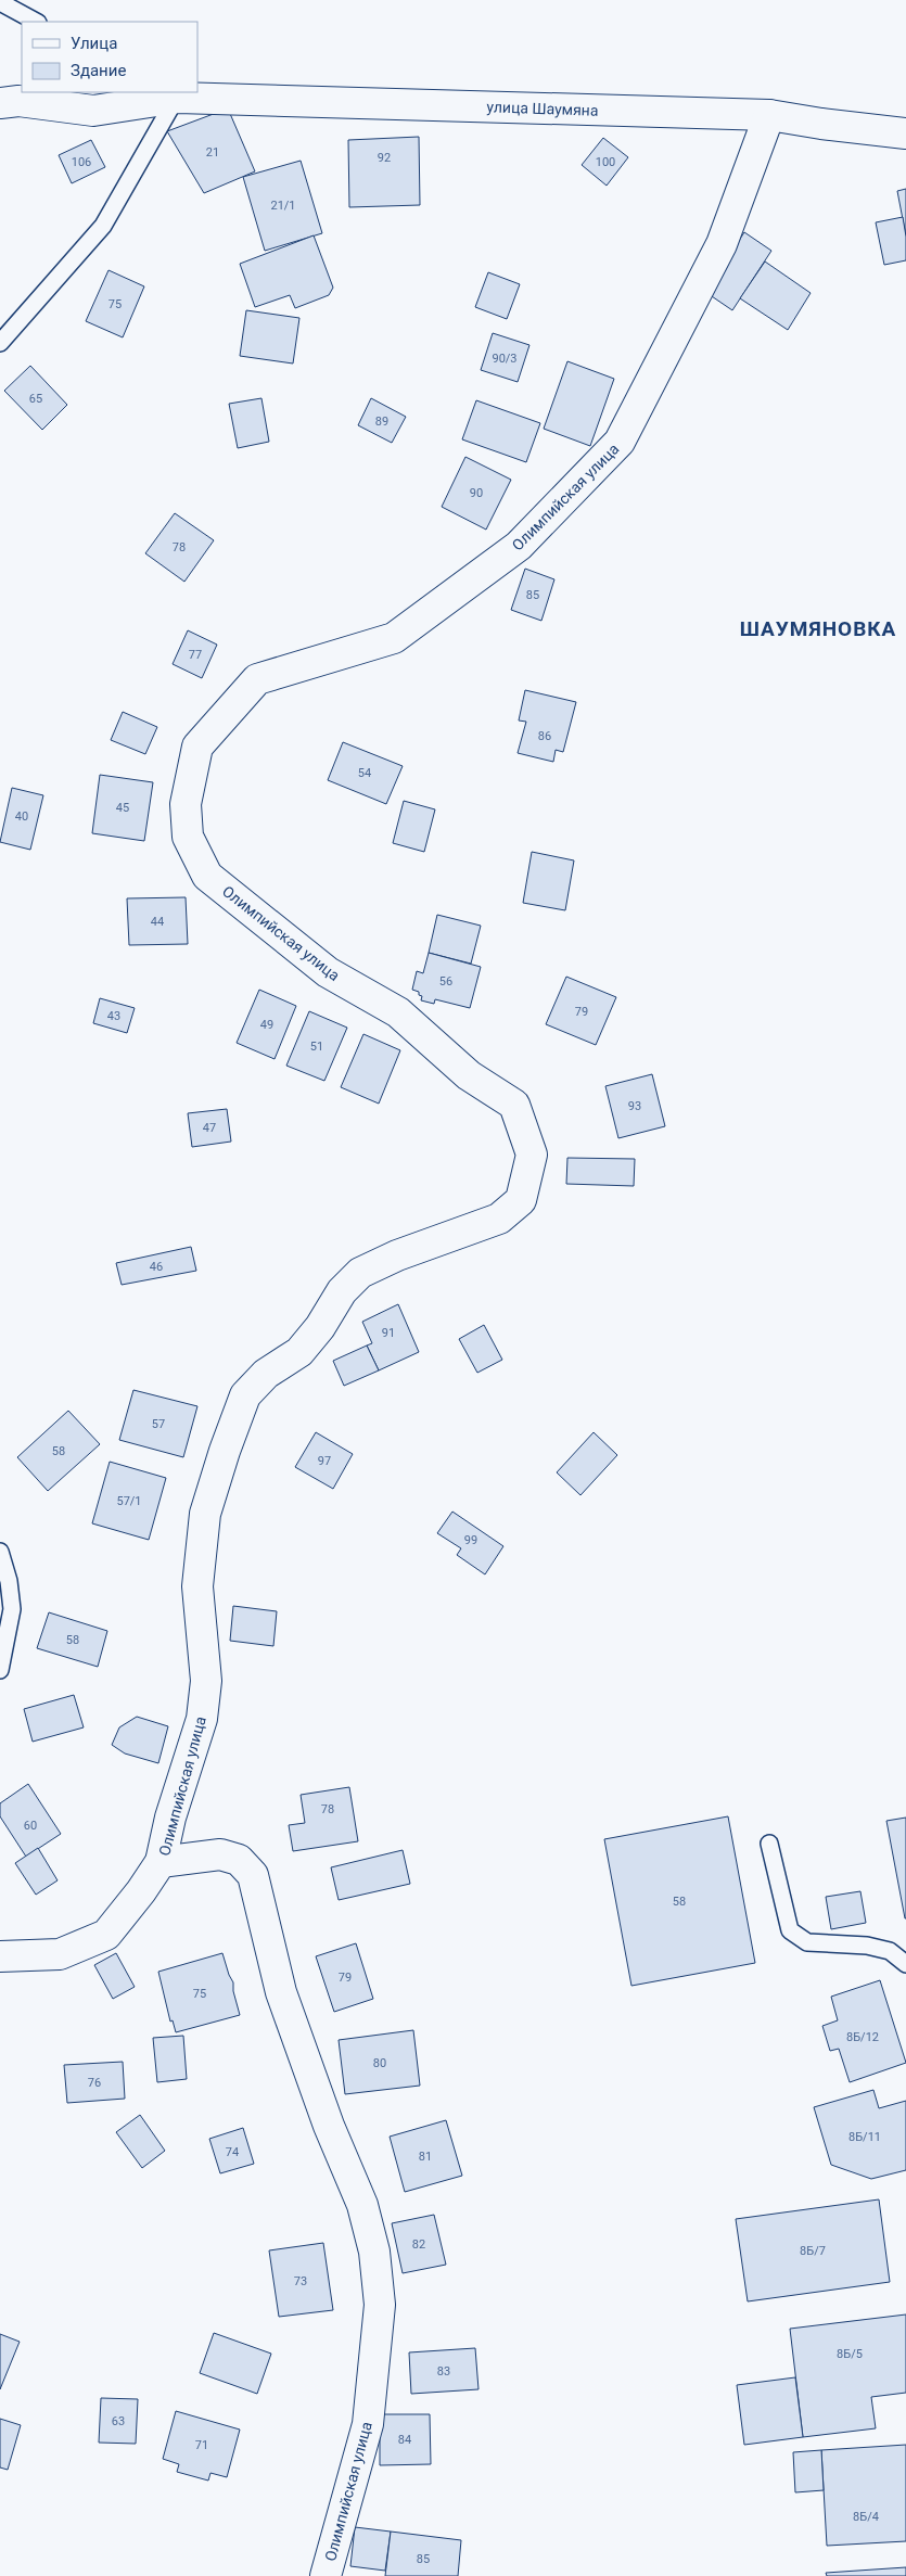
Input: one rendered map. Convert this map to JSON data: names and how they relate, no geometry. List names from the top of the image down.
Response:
{
  "streets": {
    "street": ["улица Шаумяна", "Олимпийская улица"]
  },
  "crossings": [
    ["улица Шаумяна", "Олимпийская улица"]
  ],
  "districts": ["ШАУМЯНОВКА"],
  "house_numbers": [
    "21",
    "92",
    "106",
    "100",
    "21/1",
    "75",
    "90/3",
    "65",
    "89",
    "90",
    "78",
    "85",
    "77",
    "86",
    "54",
    "45",
    "40",
    "44",
    "56",
    "79",
    "43",
    "49",
    "51",
    "93",
    "47",
    "46",
    "91",
    "57",
    "58",
    "97",
    "57/1",
    "99",
    "58",
    "78",
    "60",
    "58",
    "79",
    "75",
    "8Б/12",
    "80",
    "76",
    "8Б/11",
    "74",
    "81",
    "82",
    "8Б/7",
    "73",
    "8Б/5",
    "83",
    "63",
    "84",
    "71",
    "8Б/4",
    "85"
  ],
  "legend": ["Улица", "Здание"]
}
